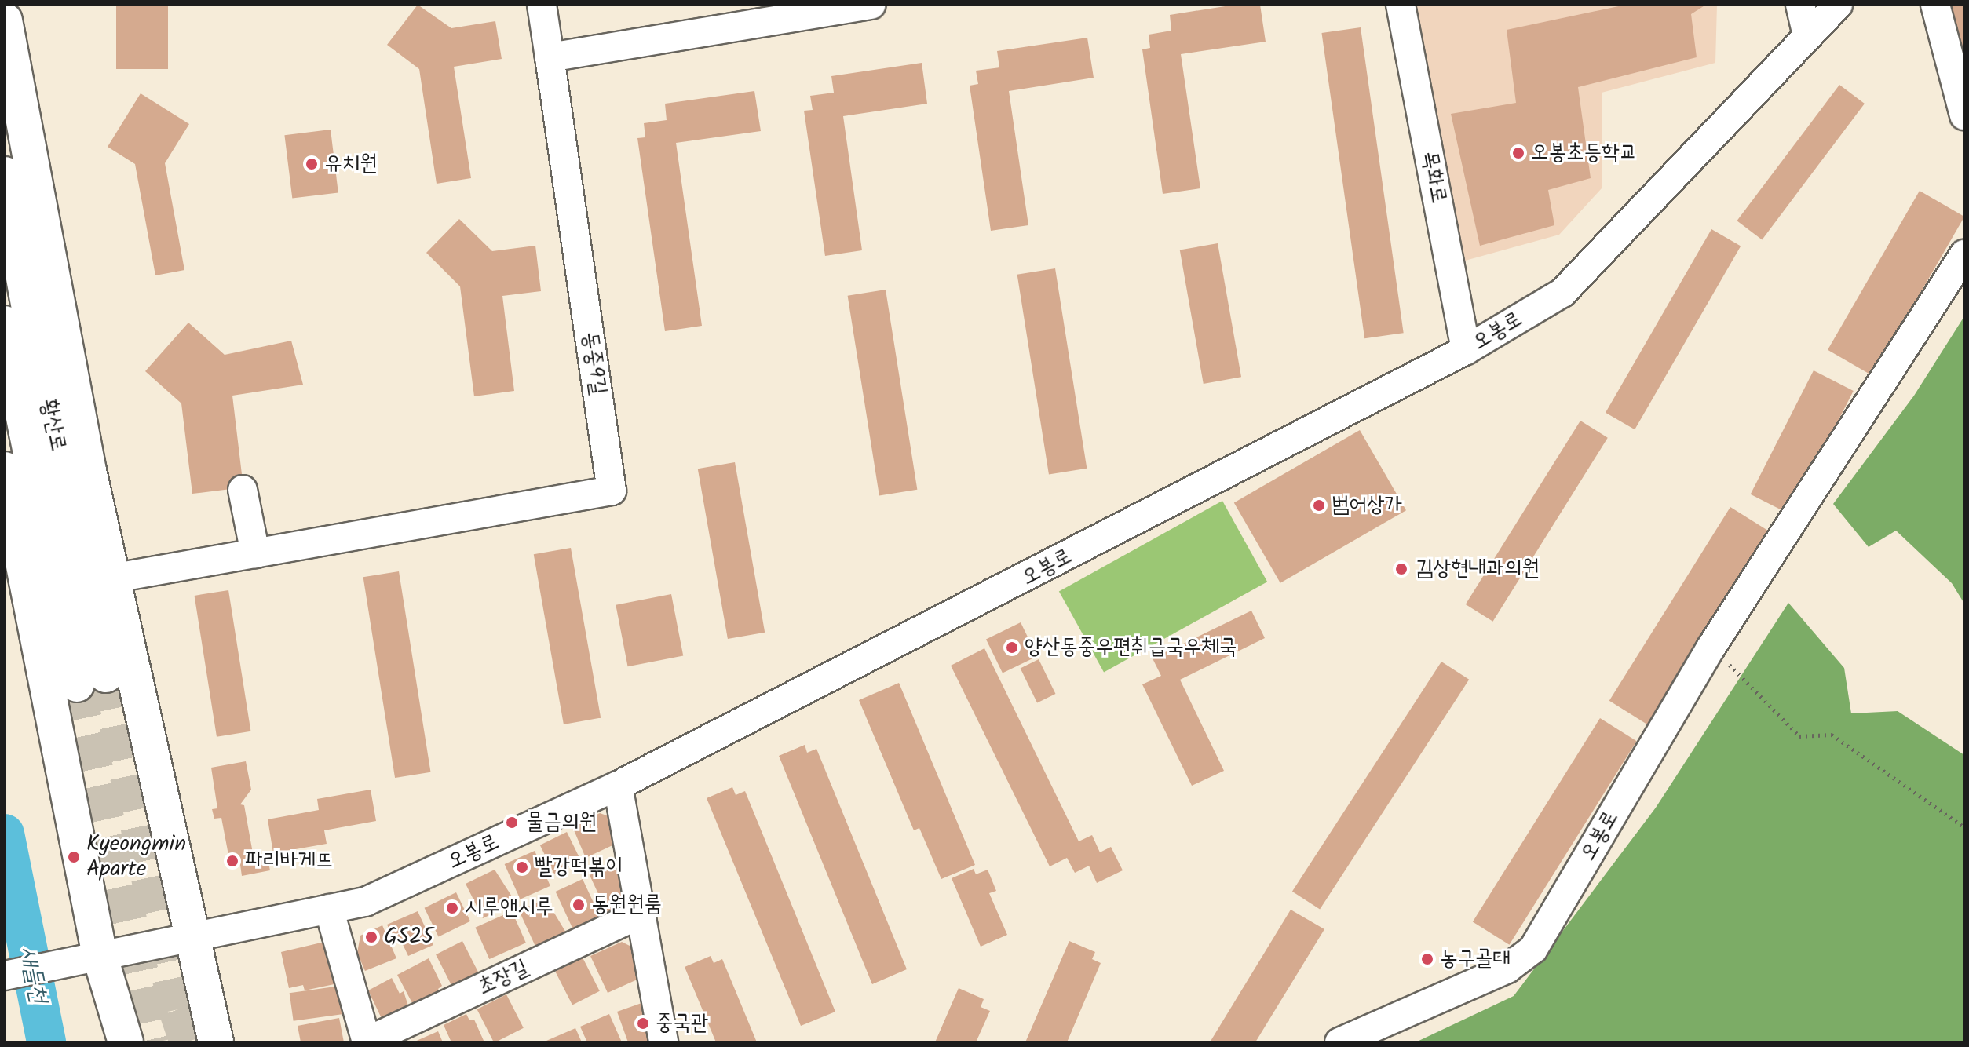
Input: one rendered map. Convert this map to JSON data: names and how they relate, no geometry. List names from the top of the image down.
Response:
{
  "streets": {
    "main road": ["황산로"],
    "street": [
      "목화로",
      "오봉로",
      "동중9길",
      "초장길"
    ]
  },
  "crossings": [
    ["목화로", "오봉로"],
    ["오봉로", "초장길"]
  ],
  "water": ["새들천"],
  "places": [
    "오봉초등학교",
    "유치원",
    "범어상가",
    "김상현내과의원",
    "양산동중우편취급국우체국",
    "물금의원",
    "Kyeongmin Aparte",
    "파리바게뜨",
    "빨강떡볶이",
    "동원원룸",
    "시루앤시루",
    "GS25",
    "농구골대",
    "중국관"
  ]
}
